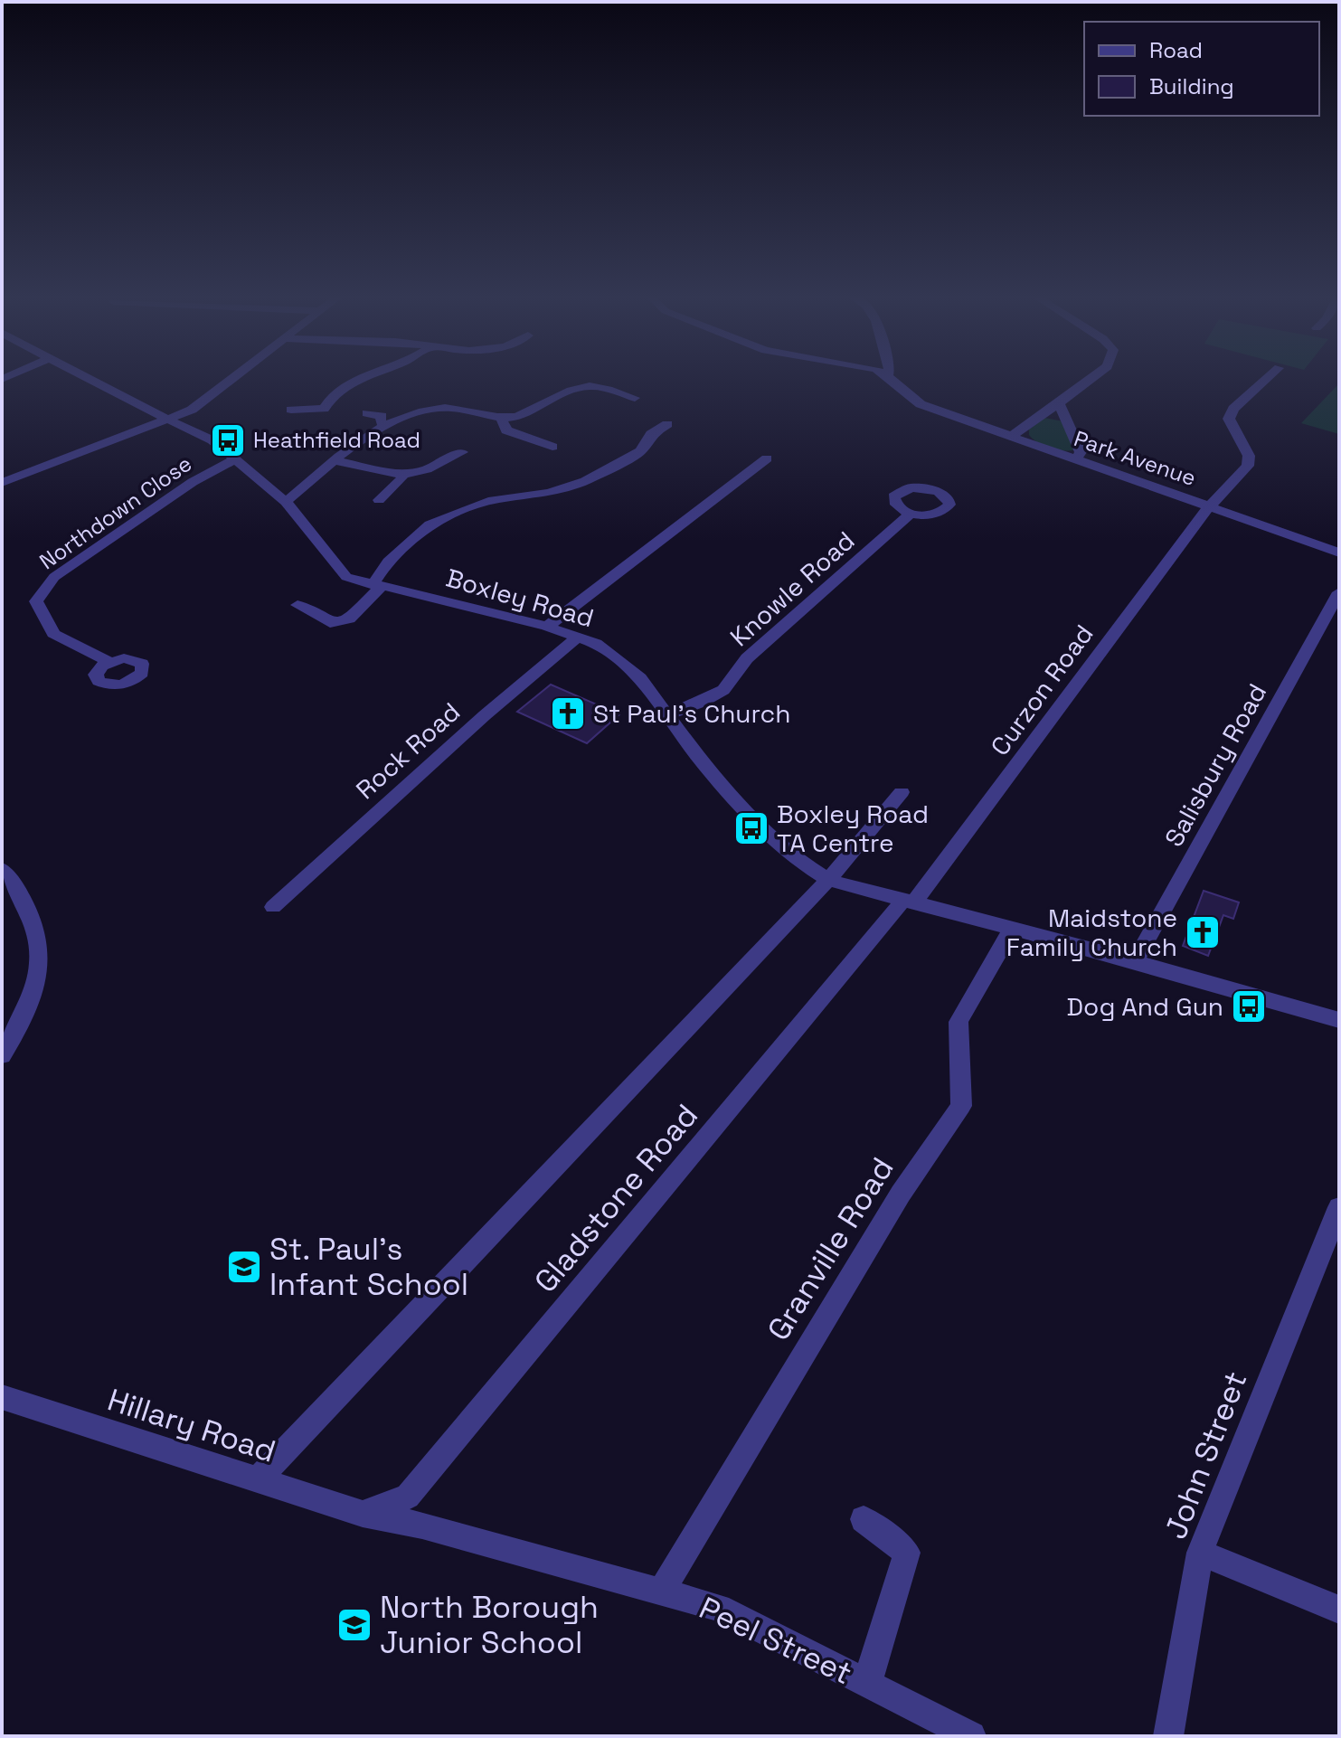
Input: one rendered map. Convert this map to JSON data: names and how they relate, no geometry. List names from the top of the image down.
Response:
{
  "streets": {
    "street": [
      "Park Avenue",
      "Northdown Close",
      "Knowle Road",
      "Boxley Road",
      "Curzon Road",
      "Rock Road",
      "Salisbury Road",
      "Gladstone Road",
      "Granville Road",
      "Hillary Road",
      "John Street",
      "Peel Street"
    ]
  },
  "crossings": [
    ["Park Avenue", "Curzon Road"],
    ["Northdown Close", "Boxley Road"],
    ["Knowle Road", "Boxley Road"],
    ["Boxley Road", "Curzon Road"],
    ["Boxley Road", "Rock Road"],
    ["Boxley Road", "Salisbury Road"],
    ["Boxley Road", "Gladstone Road"],
    ["Boxley Road", "Granville Road"],
    ["Curzon Road", "Gladstone Road"],
    ["Gladstone Road", "Hillary Road"],
    ["Gladstone Road", "Peel Street"],
    ["Granville Road", "Peel Street"],
    ["Hillary Road", "Peel Street"]
  ],
  "places": {
    "bus stop": ["Heathfield Road", "Boxley Road TA Centre", "Dog And Gun"],
    "church": ["St Paul's Church", "Maidstone Family Church"],
    "school or university": ["St. Paul's Infant School", "North Borough Junior School"]
  },
  "legend": ["Road", "Building"]
}
